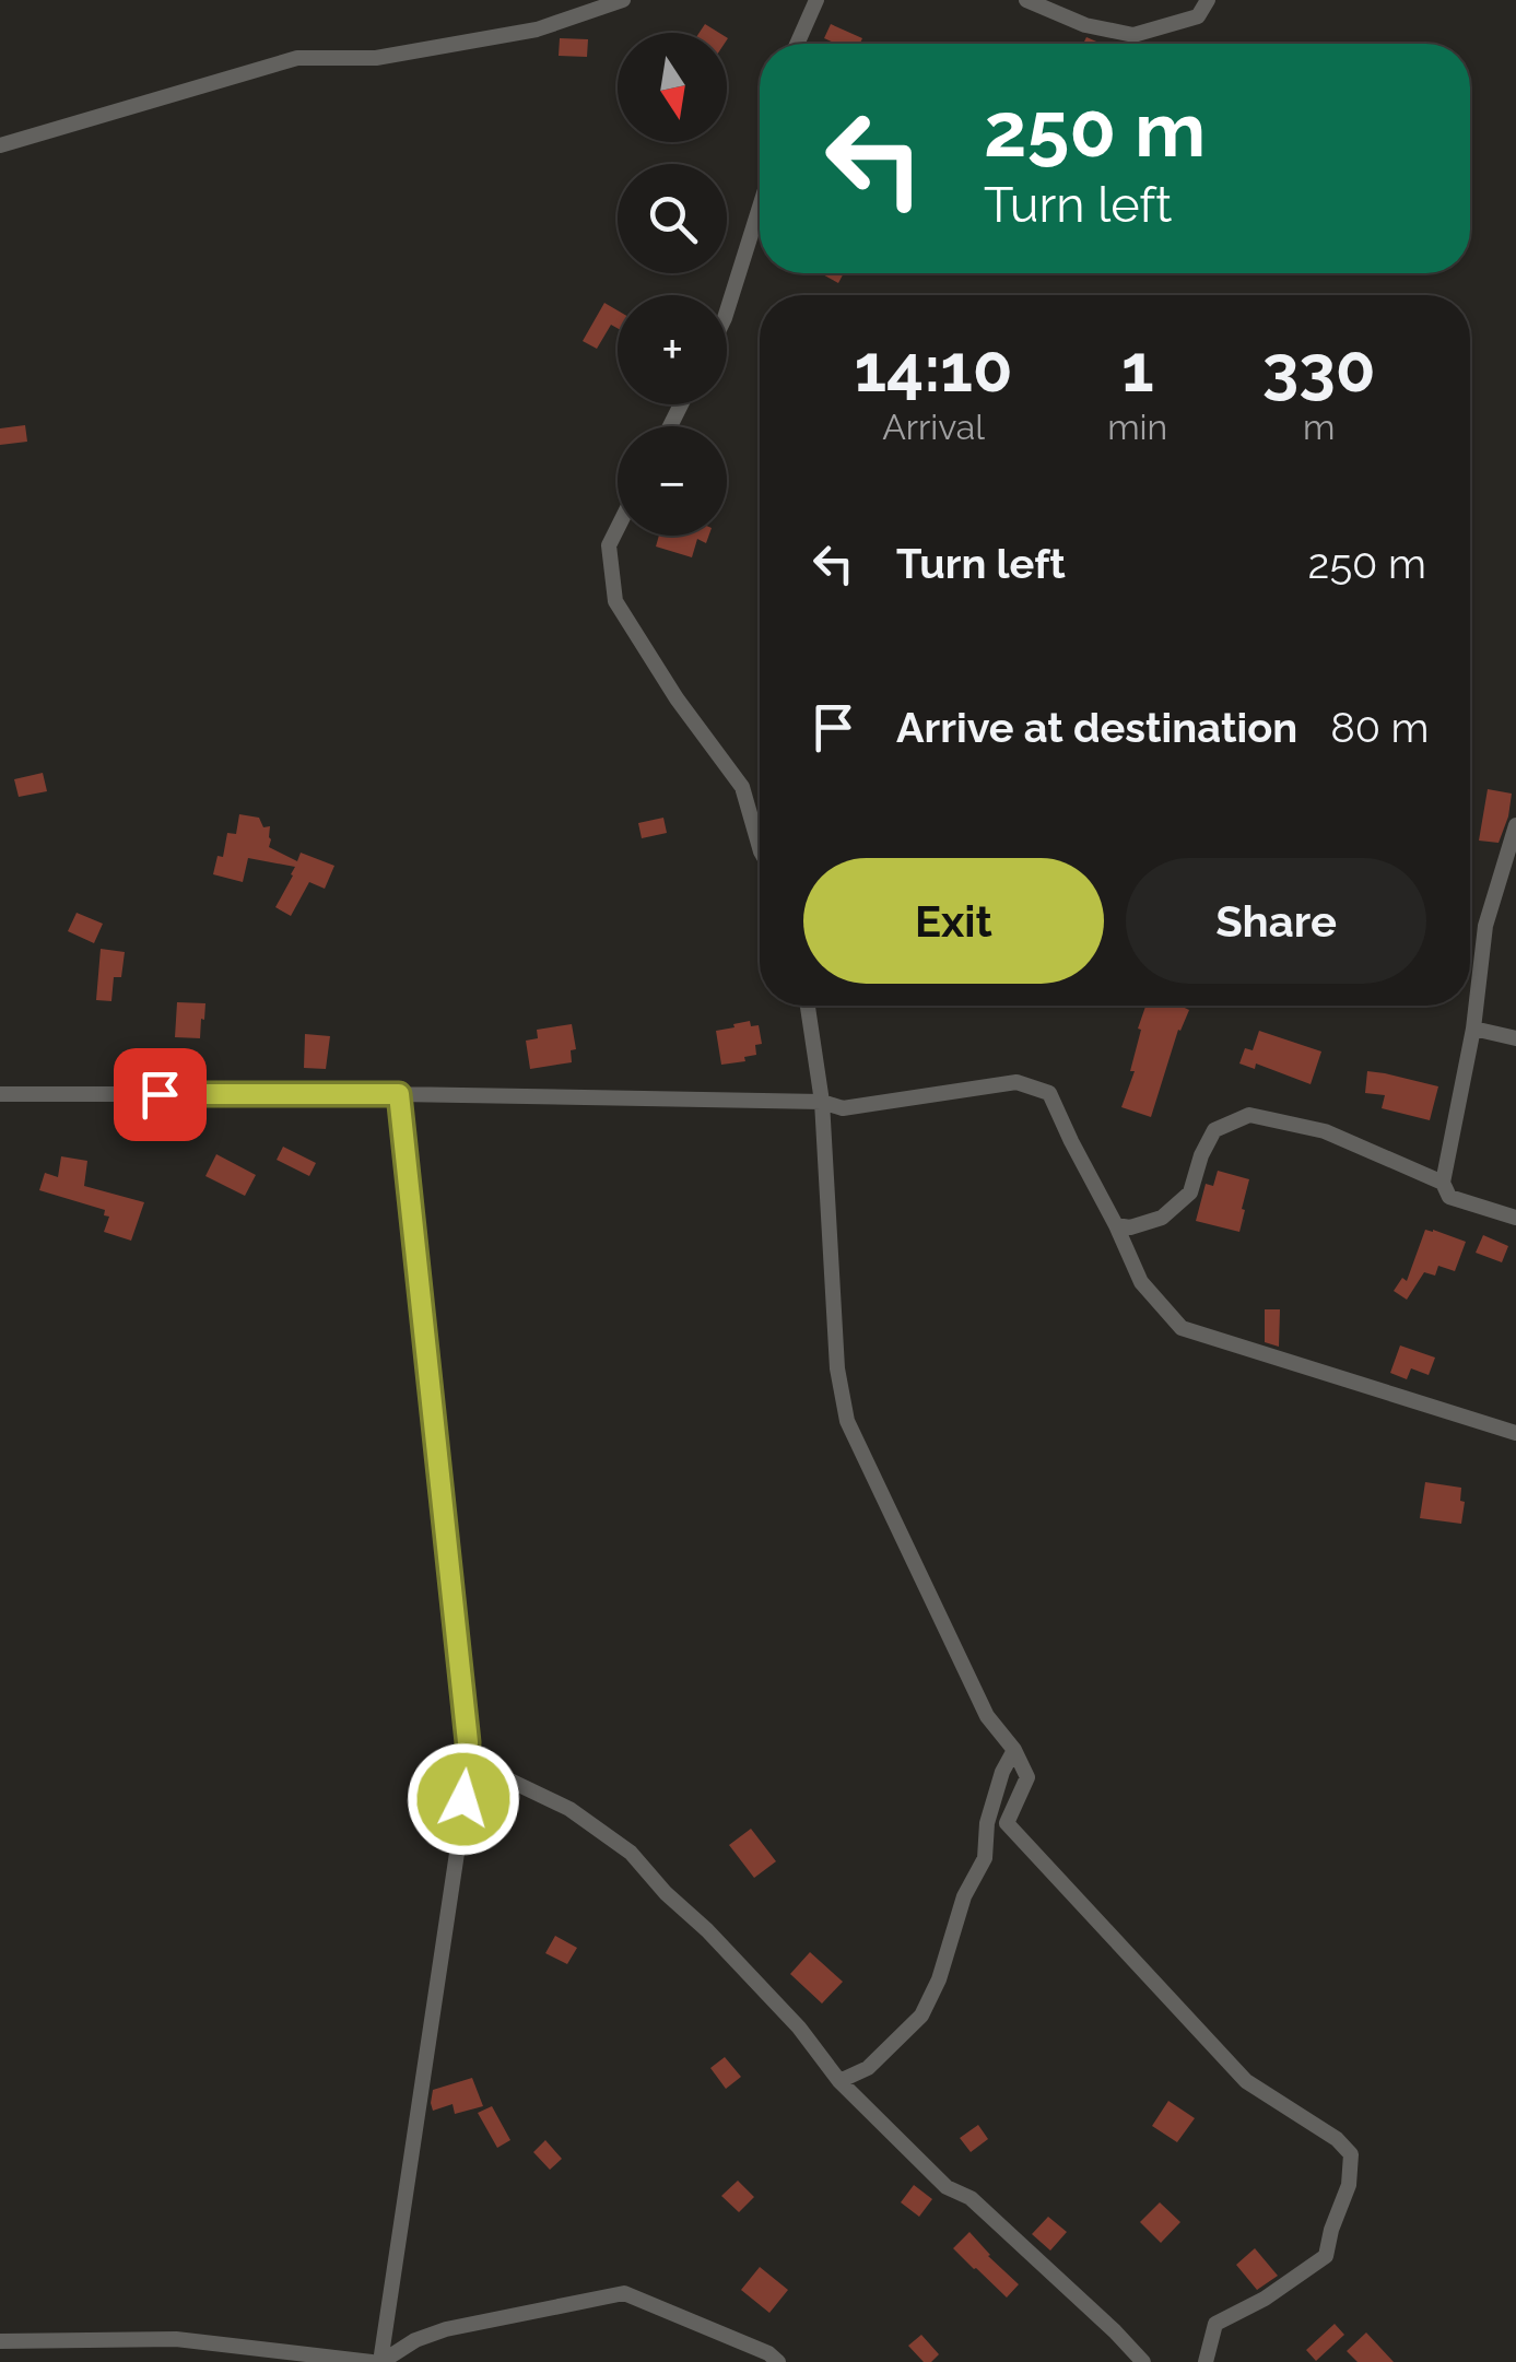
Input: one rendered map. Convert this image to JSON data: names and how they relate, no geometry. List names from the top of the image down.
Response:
{
  "north": "bottom",
  "page": {
    "map_buttons": ["+", "−"],
    "turn": ["250 m", "Turn left"],
    "eta": [
      "14:10",
      "Arrival",
      "1",
      "min",
      "330",
      "m"
    ],
    "list": [
      {
        "name": "Turn left",
        "value": "250 m"
      },
      {
        "name": "Arrive at destination",
        "value": "80 m"
      }
    ],
    "buttons": ["Exit", "Share"]
  }
}
